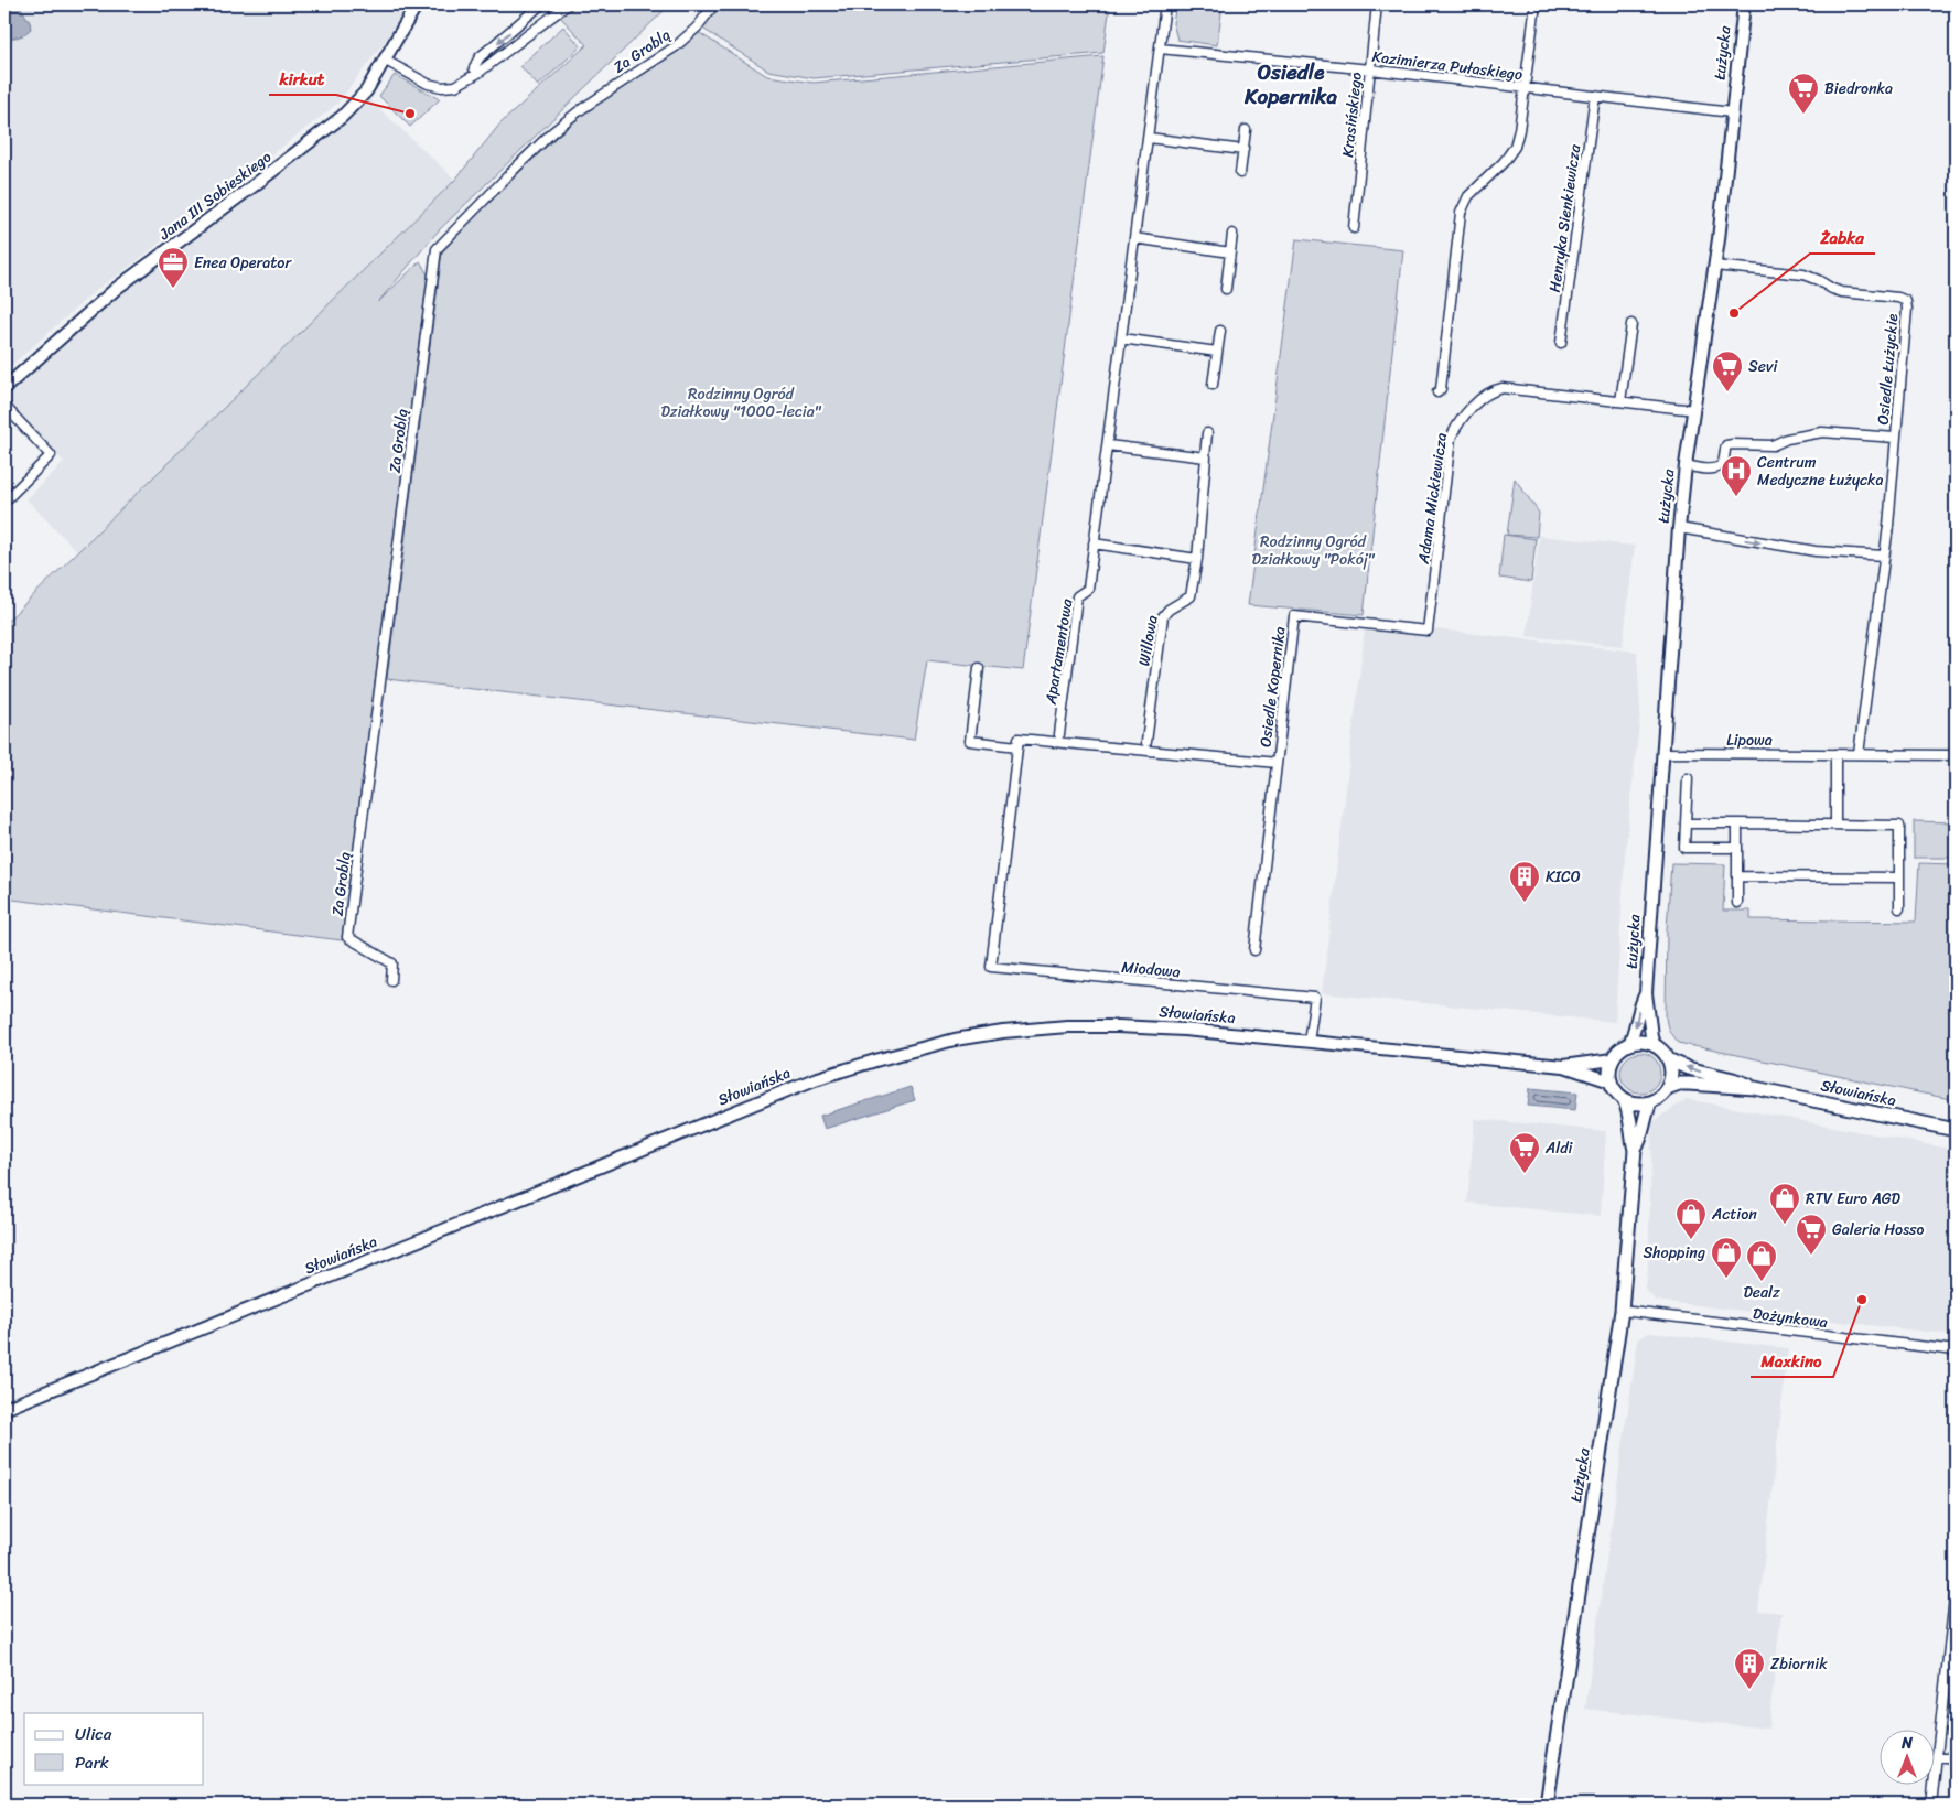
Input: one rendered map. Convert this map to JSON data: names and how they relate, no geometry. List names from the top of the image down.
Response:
{
  "streets": {
    "main road": ["Łużycka", "Słowiańska"],
    "street": [
      "Za Groblą",
      "Kazimierza Pułaskiego",
      "Krasińskiego",
      "Jana III Sobieskiego",
      "Henryka Sienkiewicza",
      "Osiedle Łużyckie",
      "Adama Mickiewicza",
      "Willowa",
      "Apartamentowa",
      "Osiedle Kopernika",
      "Lipowa",
      "Miodowa",
      "Dożynkowa"
    ]
  },
  "crossings": [
    ["Łużycka", "Kazimierza Pułaskiego"],
    ["Łużycka", "Osiedle Łużyckie"],
    ["Łużycka", "Adama Mickiewicza"],
    ["Łużycka", "Lipowa"],
    ["Łużycka", "Słowiańska"],
    ["Łużycka", "Dożynkowa"],
    ["Kazimierza Pułaskiego", "Krasińskiego"],
    ["Kazimierza Pułaskiego", "Henryka Sienkiewicza"],
    ["Osiedle Łużyckie", "Lipowa"],
    ["Adama Mickiewicza", "Osiedle Kopernika"],
    ["Osiedle Kopernika", "Miodowa"],
    ["Miodowa", "Słowiańska"]
  ],
  "districts": ["Osiedle Kopernika"],
  "parks": ["Rodzinny Ogród Działkowy \"1000-lecia\"", "Rodzinny Ogród Działkowy \"Pokój\""],
  "places": {
    "other": ["kirkut", "Żabka", "Maxkino"],
    "supermarket": [
      "Biedronka",
      "Sevi",
      "Aldi",
      "Galeria Hosso"
    ],
    "office": ["Enea Operator"],
    "hospital": ["Centrum Medyczne Łużycka"],
    "building": ["KICO", "Zbiornik"],
    "shop": [
      "RTV Euro AGD",
      "Action",
      "Shopping",
      "Dealz"
    ]
  },
  "legend": ["Ulica", "Park"],
  "north": "top"
}
